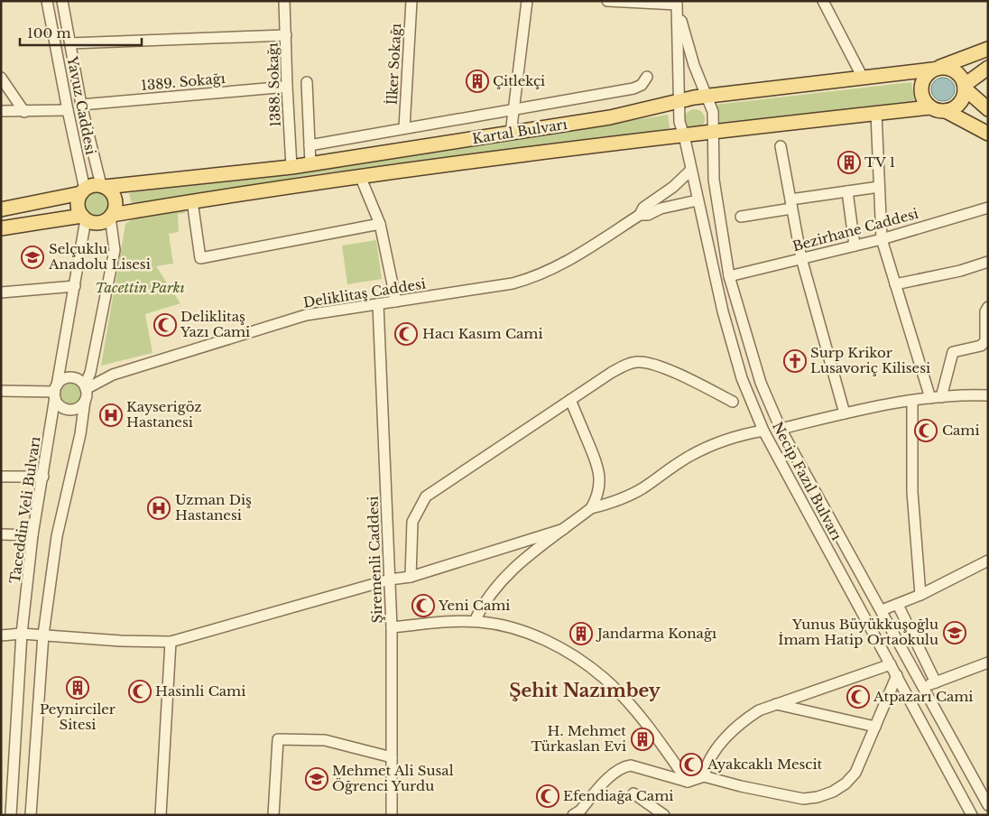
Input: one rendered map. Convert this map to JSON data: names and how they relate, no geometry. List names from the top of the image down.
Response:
{
  "streets": {
    "main road": ["Kartal Bulvarı"],
    "street": [
      "İlker Sokağı",
      "1389. Sokağı",
      "1388. Sokağı",
      "Yavuz Caddesi",
      "Bezirhane Caddesi",
      "Deliklitaş Caddesi",
      "Necip Fazıl Bulvarı",
      "Taceddin Veli Bulvarı",
      "Şiremenli Caddesi"
    ]
  },
  "crossings": [
    ["1389. Sokağı", "1388. Sokağı"],
    ["1389. Sokağı", "Yavuz Caddesi"],
    ["1388. Sokağı", "Kartal Bulvarı"],
    ["Yavuz Caddesi", "Kartal Bulvarı"],
    ["Yavuz Caddesi", "Taceddin Veli Bulvarı"],
    ["Kartal Bulvarı", "Necip Fazıl Bulvarı"],
    ["Kartal Bulvarı", "Taceddin Veli Bulvarı"],
    ["Bezirhane Caddesi", "Necip Fazıl Bulvarı"],
    ["Deliklitaş Caddesi", "Necip Fazıl Bulvarı"],
    ["Deliklitaş Caddesi", "Taceddin Veli Bulvarı"],
    ["Deliklitaş Caddesi", "Şiremenli Caddesi"]
  ],
  "districts": ["Şehit Nazımbey"],
  "parks": ["Tacettin Parkı"],
  "places": {
    "building": [
      "Çitlekçi",
      "TV 1",
      "Jandarma Konağı",
      "Peynirciler Sitesi",
      "H. Mehmet Türkaslan Evi"
    ],
    "school or university": ["Selçuklu Anadolu Lisesi", "Yunus Büyükkuşoğlu İmam Hatip Ortaokulu", "Mehmet Ali Susal Öğrenci Yurdu"],
    "mosque": [
      "Deliklitaş Yazı Cami",
      "Hacı Kasım Cami",
      "Cami",
      "Yeni Cami",
      "Hasinli Cami",
      "Atpazarı Cami",
      "Ayakcaklı Mescit",
      "Efendiağa Cami"
    ],
    "church": ["Surp Krikor Lusavoriç Kilisesi"],
    "hospital": ["Kayserigöz Hastanesi", "Uzman Diş Hastanesi"]
  },
  "scale_bar": "100 m"
}
